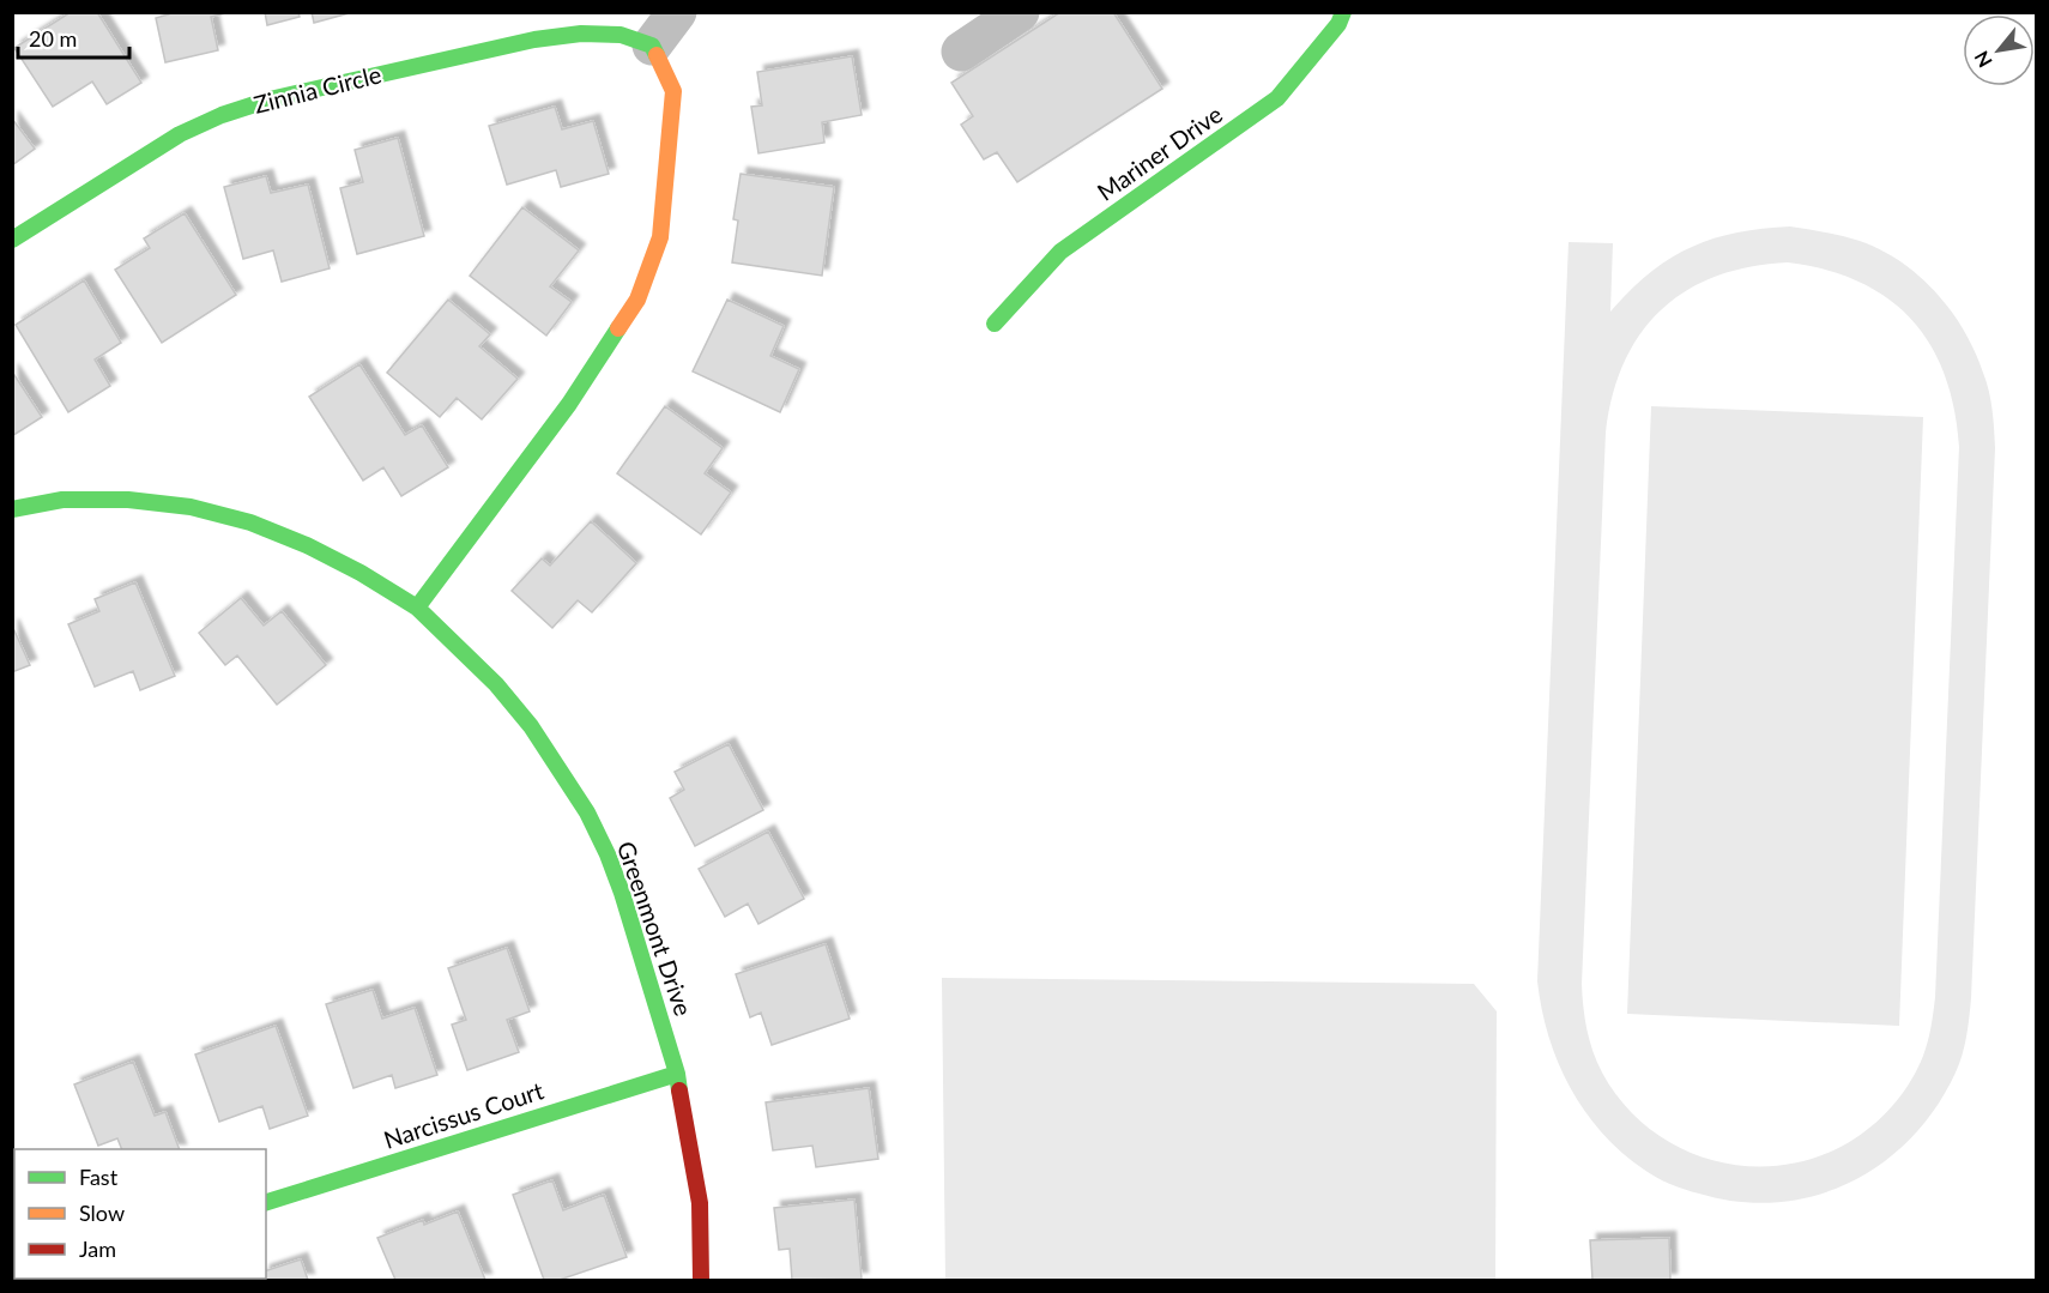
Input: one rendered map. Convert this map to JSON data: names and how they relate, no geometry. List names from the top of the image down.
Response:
{
  "streets": {
    "street": [
      "Zinnia Circle",
      "Mariner Drive",
      "Greenmont Drive",
      "Narcissus Court"
    ]
  },
  "crossings": [
    ["Greenmont Drive", "Narcissus Court"]
  ],
  "legend": ["Fast", "Slow", "Jam"],
  "scale_bar": "20 m",
  "north": "bottom left"
}
